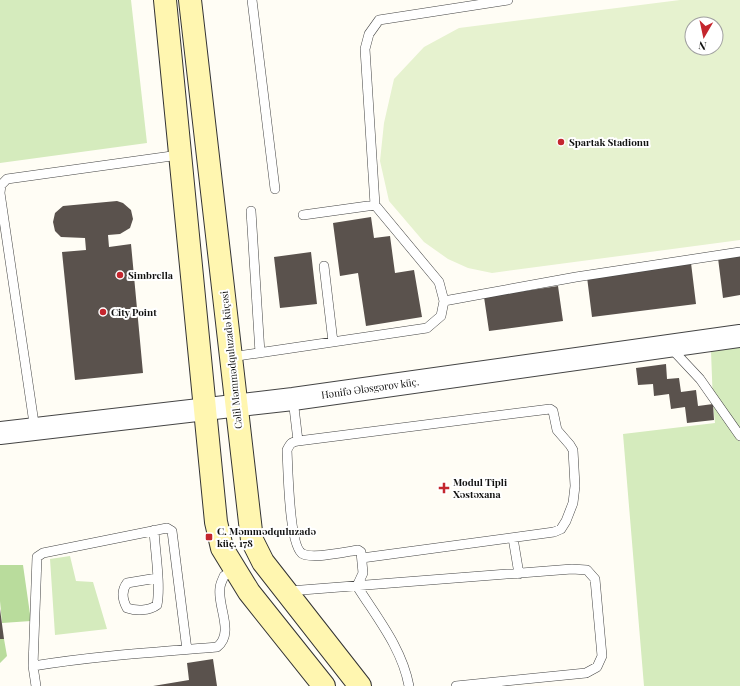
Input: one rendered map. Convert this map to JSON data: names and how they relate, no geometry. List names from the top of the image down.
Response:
{
  "streets": {
    "main road": ["Cəlil Məmmədquluzadə küçəsi"],
    "street": ["Hənifə Ələsgərov küç."]
  },
  "crossings": [
    ["Cəlil Məmmədquluzadə küçəsi", "Hənifə Ələsgərov küç."]
  ],
  "places": {
    "other": ["Spartak Stadionu", "Simbrella", "City Point"],
    "health": ["Modul Tipli Xəstəxana"],
    "transit": ["C. Məmmədquluzadə küç. 178"]
  },
  "north": "bottom"
}
